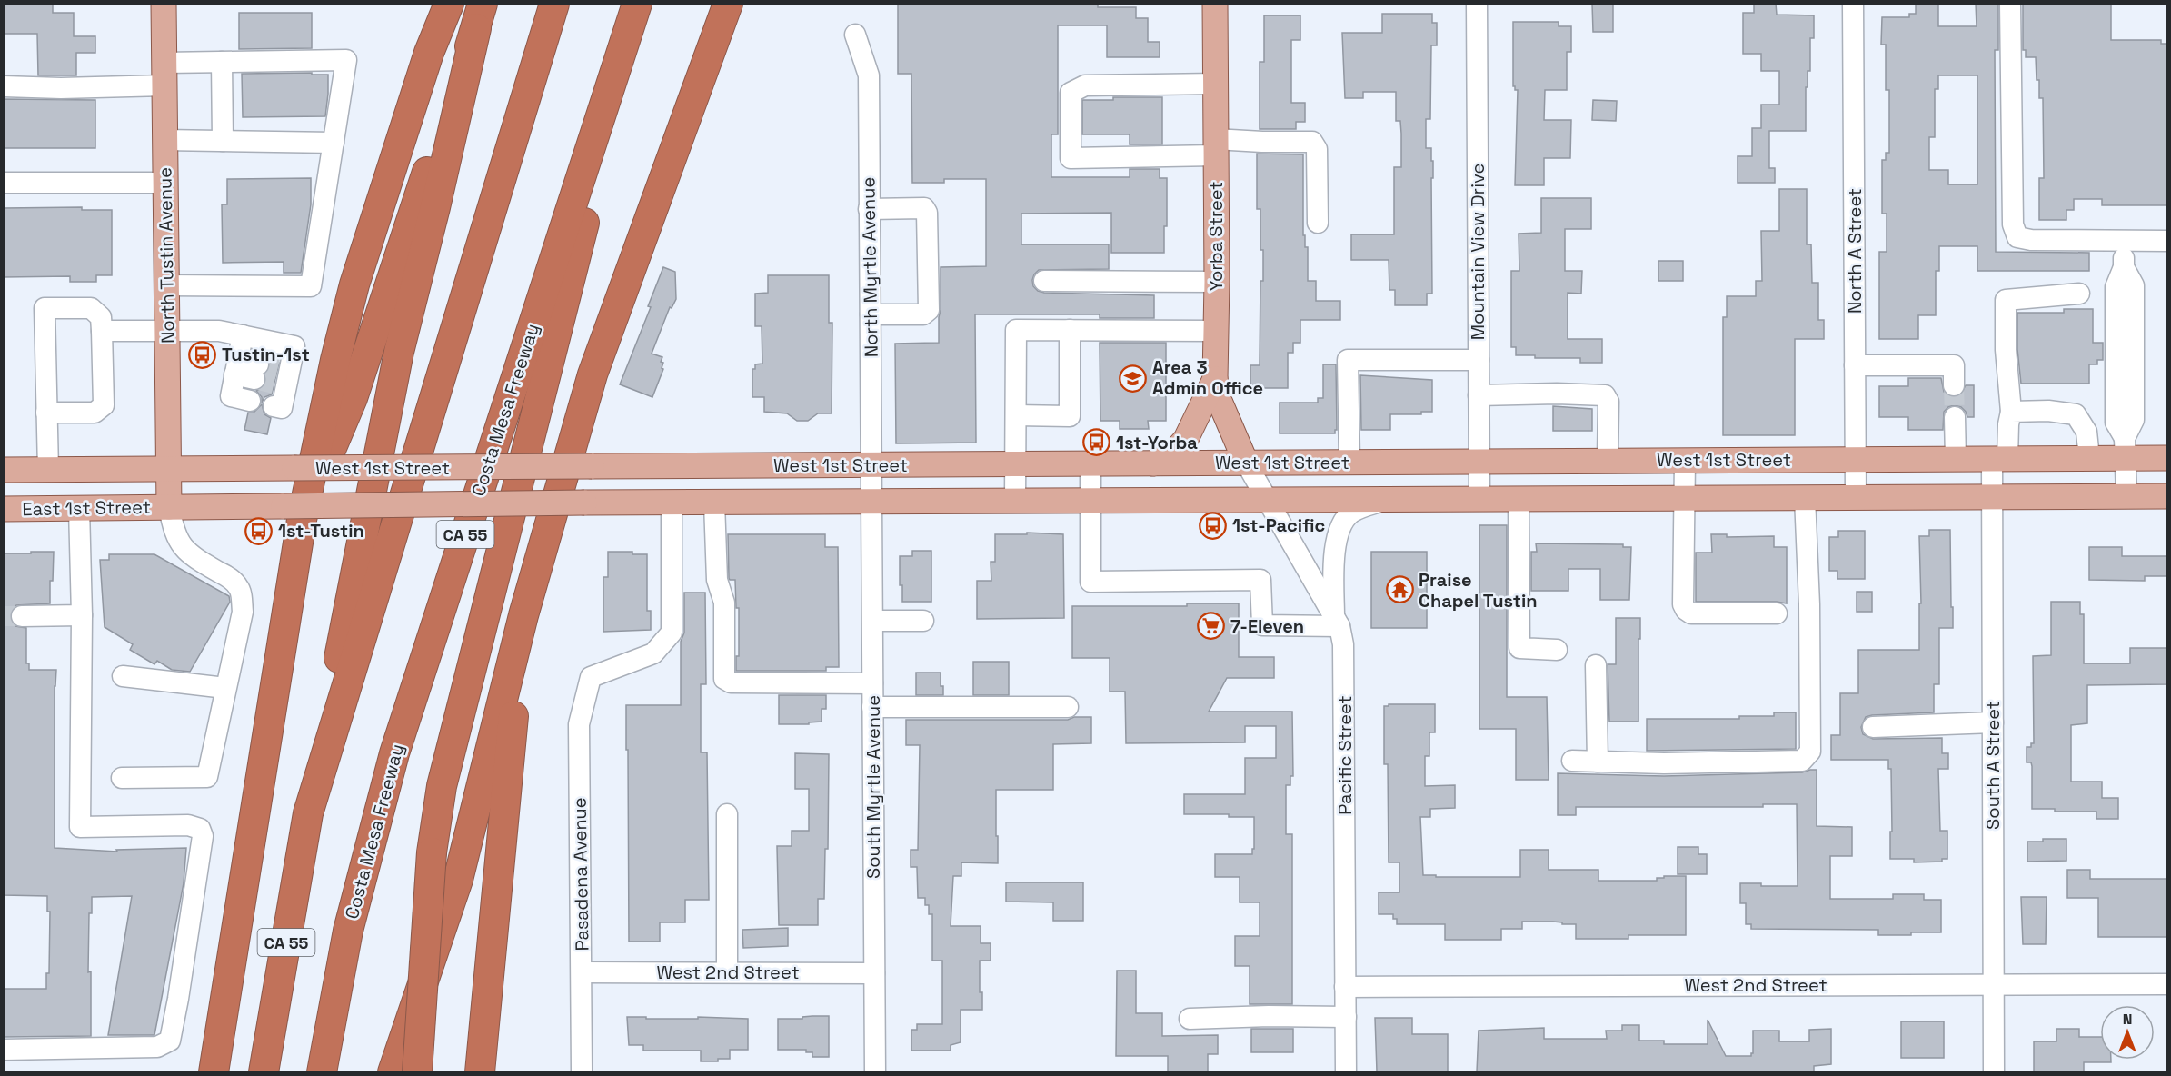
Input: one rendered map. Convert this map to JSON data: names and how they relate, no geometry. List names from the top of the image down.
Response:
{
  "streets": {
    "highway": ["Costa Mesa Freeway", "CA 55"],
    "main road": [
      "Yorba Street",
      "North Tustin Avenue",
      "West 1st Street",
      "East 1st Street"
    ],
    "street": [
      "North A Street",
      "Mountain View Drive",
      "North Myrtle Avenue",
      "Pacific Street",
      "South A Street",
      "South Myrtle Avenue",
      "Pasadena Avenue",
      "West 2nd Street"
    ]
  },
  "crossings": [
    ["Yorba Street", "West 1st Street"],
    ["Yorba Street", "Pacific Street"],
    ["North A Street", "West 1st Street"],
    ["Mountain View Drive", "West 1st Street"],
    ["North Tustin Avenue", "West 1st Street"],
    ["North Tustin Avenue", "East 1st Street"],
    ["North Myrtle Avenue", "West 1st Street"],
    ["North Myrtle Avenue", "South Myrtle Avenue"],
    ["West 1st Street", "East 1st Street"],
    ["West 1st Street", "Pacific Street"],
    ["West 1st Street", "South A Street"],
    ["West 1st Street", "South Myrtle Avenue"],
    ["West 1st Street", "Pasadena Avenue"],
    ["Pacific Street", "West 2nd Street"],
    ["South A Street", "West 2nd Street"],
    ["South Myrtle Avenue", "West 2nd Street"],
    ["Pasadena Avenue", "West 2nd Street"]
  ],
  "places": {
    "bus stop": [
      "Tustin-1st",
      "1st-Yorba",
      "1st-Pacific",
      "1st-Tustin"
    ],
    "school or university": ["Area 3 Admin Office"],
    "temple": ["Praise Chapel Tustin"],
    "supermarket": ["7-Eleven"]
  },
  "north": "top"
}
